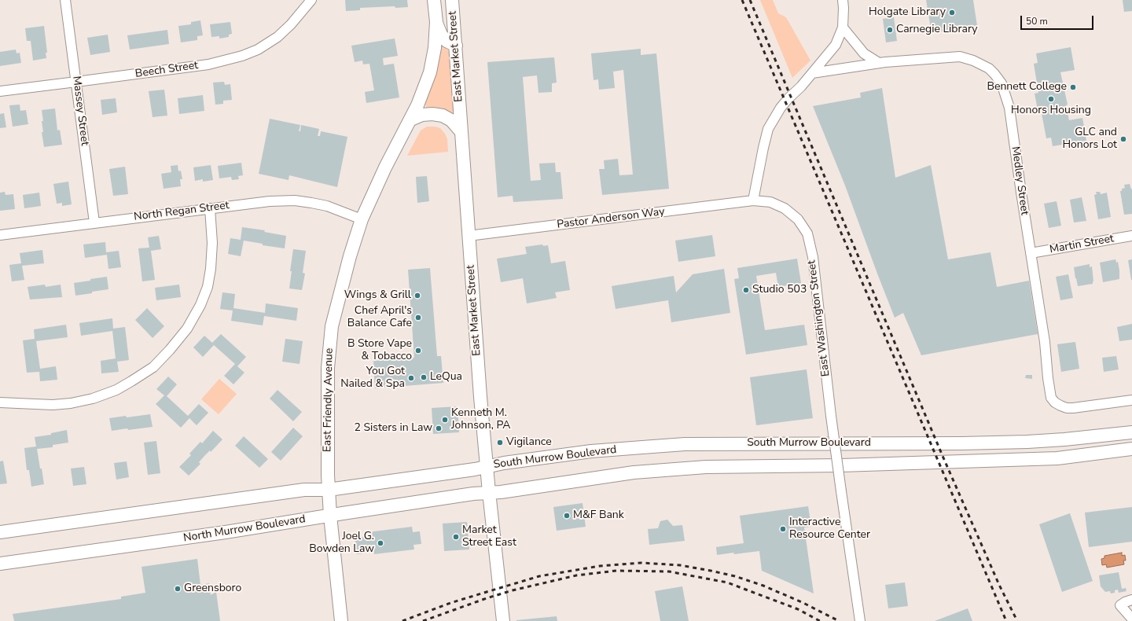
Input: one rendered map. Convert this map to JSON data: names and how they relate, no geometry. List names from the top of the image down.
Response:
{
  "streets": {
    "main road": [
      "East Market Street",
      "East Friendly Avenue",
      "South Murrow Boulevard",
      "North Murrow Boulevard"
    ],
    "street": [
      "Beech Street",
      "Massey Street",
      "Medley Street",
      "North Regan Street",
      "Pastor Anderson Way",
      "Martin Street",
      "East Washington Street"
    ]
  },
  "crossings": [
    ["East Market Street", "Pastor Anderson Way"],
    ["East Market Street", "East Friendly Avenue"],
    ["East Market Street", "South Murrow Boulevard"],
    ["East Market Street", "North Murrow Boulevard"],
    ["Beech Street", "Massey Street"],
    ["Massey Street", "North Regan Street"],
    ["Medley Street", "Martin Street"],
    ["North Regan Street", "East Friendly Avenue"],
    ["Pastor Anderson Way", "East Washington Street"],
    ["East Friendly Avenue", "North Murrow Boulevard"],
    ["South Murrow Boulevard", "North Murrow Boulevard"]
  ],
  "places": [
    "Holgate Library",
    "Carnegie Library",
    "Bennett College",
    "Honors Housing",
    "GLC and Honors Lot",
    "Studio 503",
    "Wings & Grill",
    "Chef April's Balance Cafe",
    "B Store Vape & Tobacco",
    "LeQua",
    "You Got Nailed & Spa",
    "Kenneth M. Johnson, PA",
    "2 Sisters in Law",
    "Vigilance",
    "M&F Bank",
    "Interactive Resource Center",
    "Market Street East",
    "Joel G. Bowden Law",
    "Greensboro"
  ],
  "scale_bar": "50 m"
}
